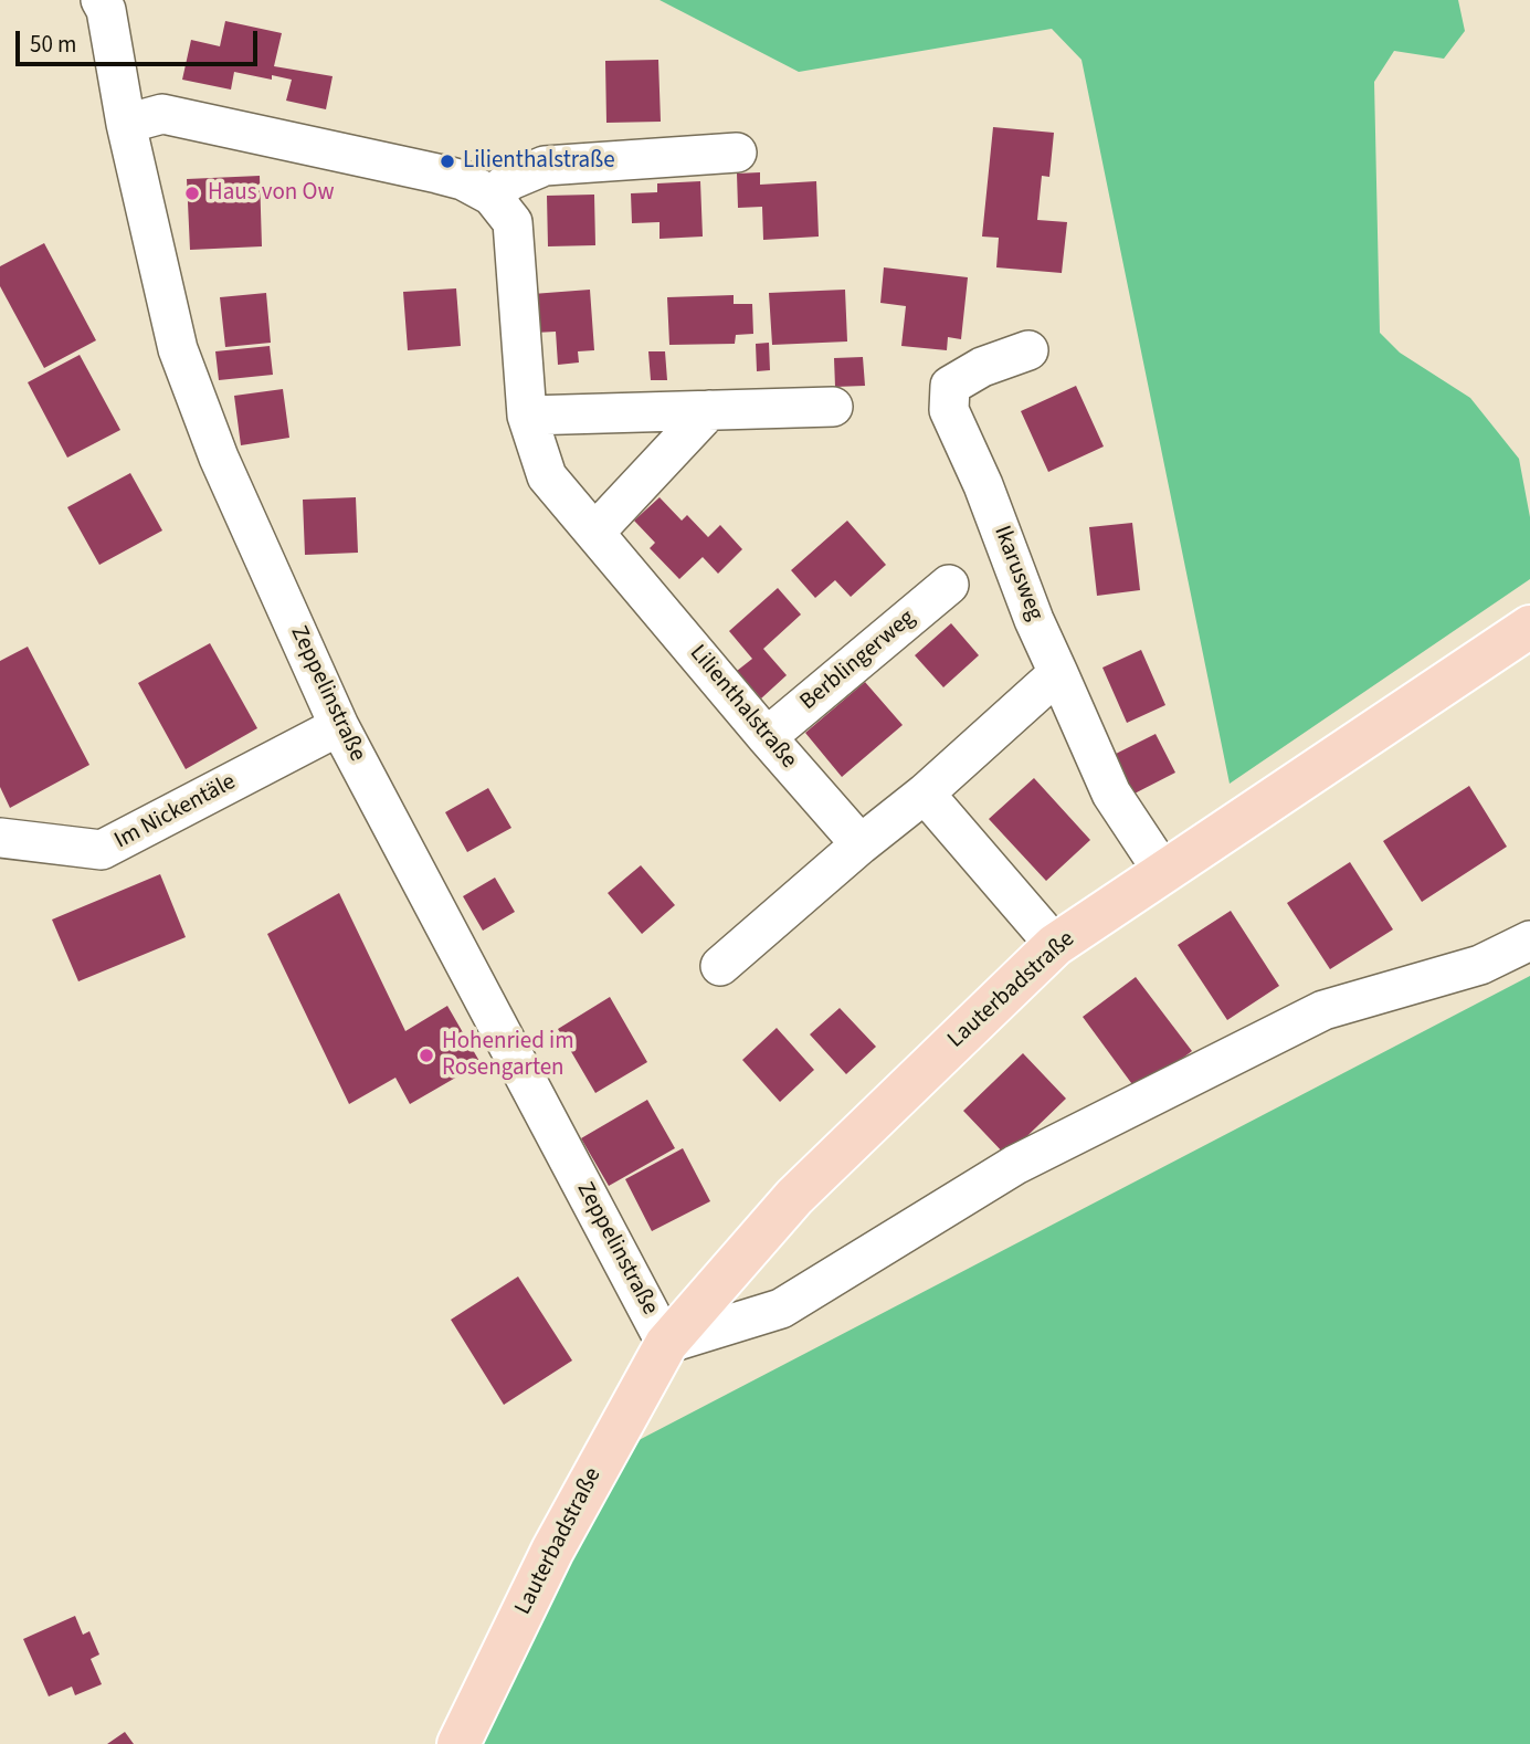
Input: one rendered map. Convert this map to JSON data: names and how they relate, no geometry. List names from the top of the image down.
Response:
{
  "streets": {
    "main road": ["Lauterbadstraße"],
    "street": [
      "Ikarusweg",
      "Berblingerweg",
      "Zeppelinstraße",
      "Lilienthalstraße",
      "Im Nickentäle"
    ]
  },
  "crossings": [
    ["Berblingerweg", "Lilienthalstraße"],
    ["Zeppelinstraße", "Lilienthalstraße"],
    ["Zeppelinstraße", "Im Nickentäle"],
    ["Zeppelinstraße", "Lauterbadstraße"]
  ],
  "places": ["Lilienthalstraße", "Haus von Ow", "Hohenried im Rosengarten"],
  "scale_bar": "50 m"
}
